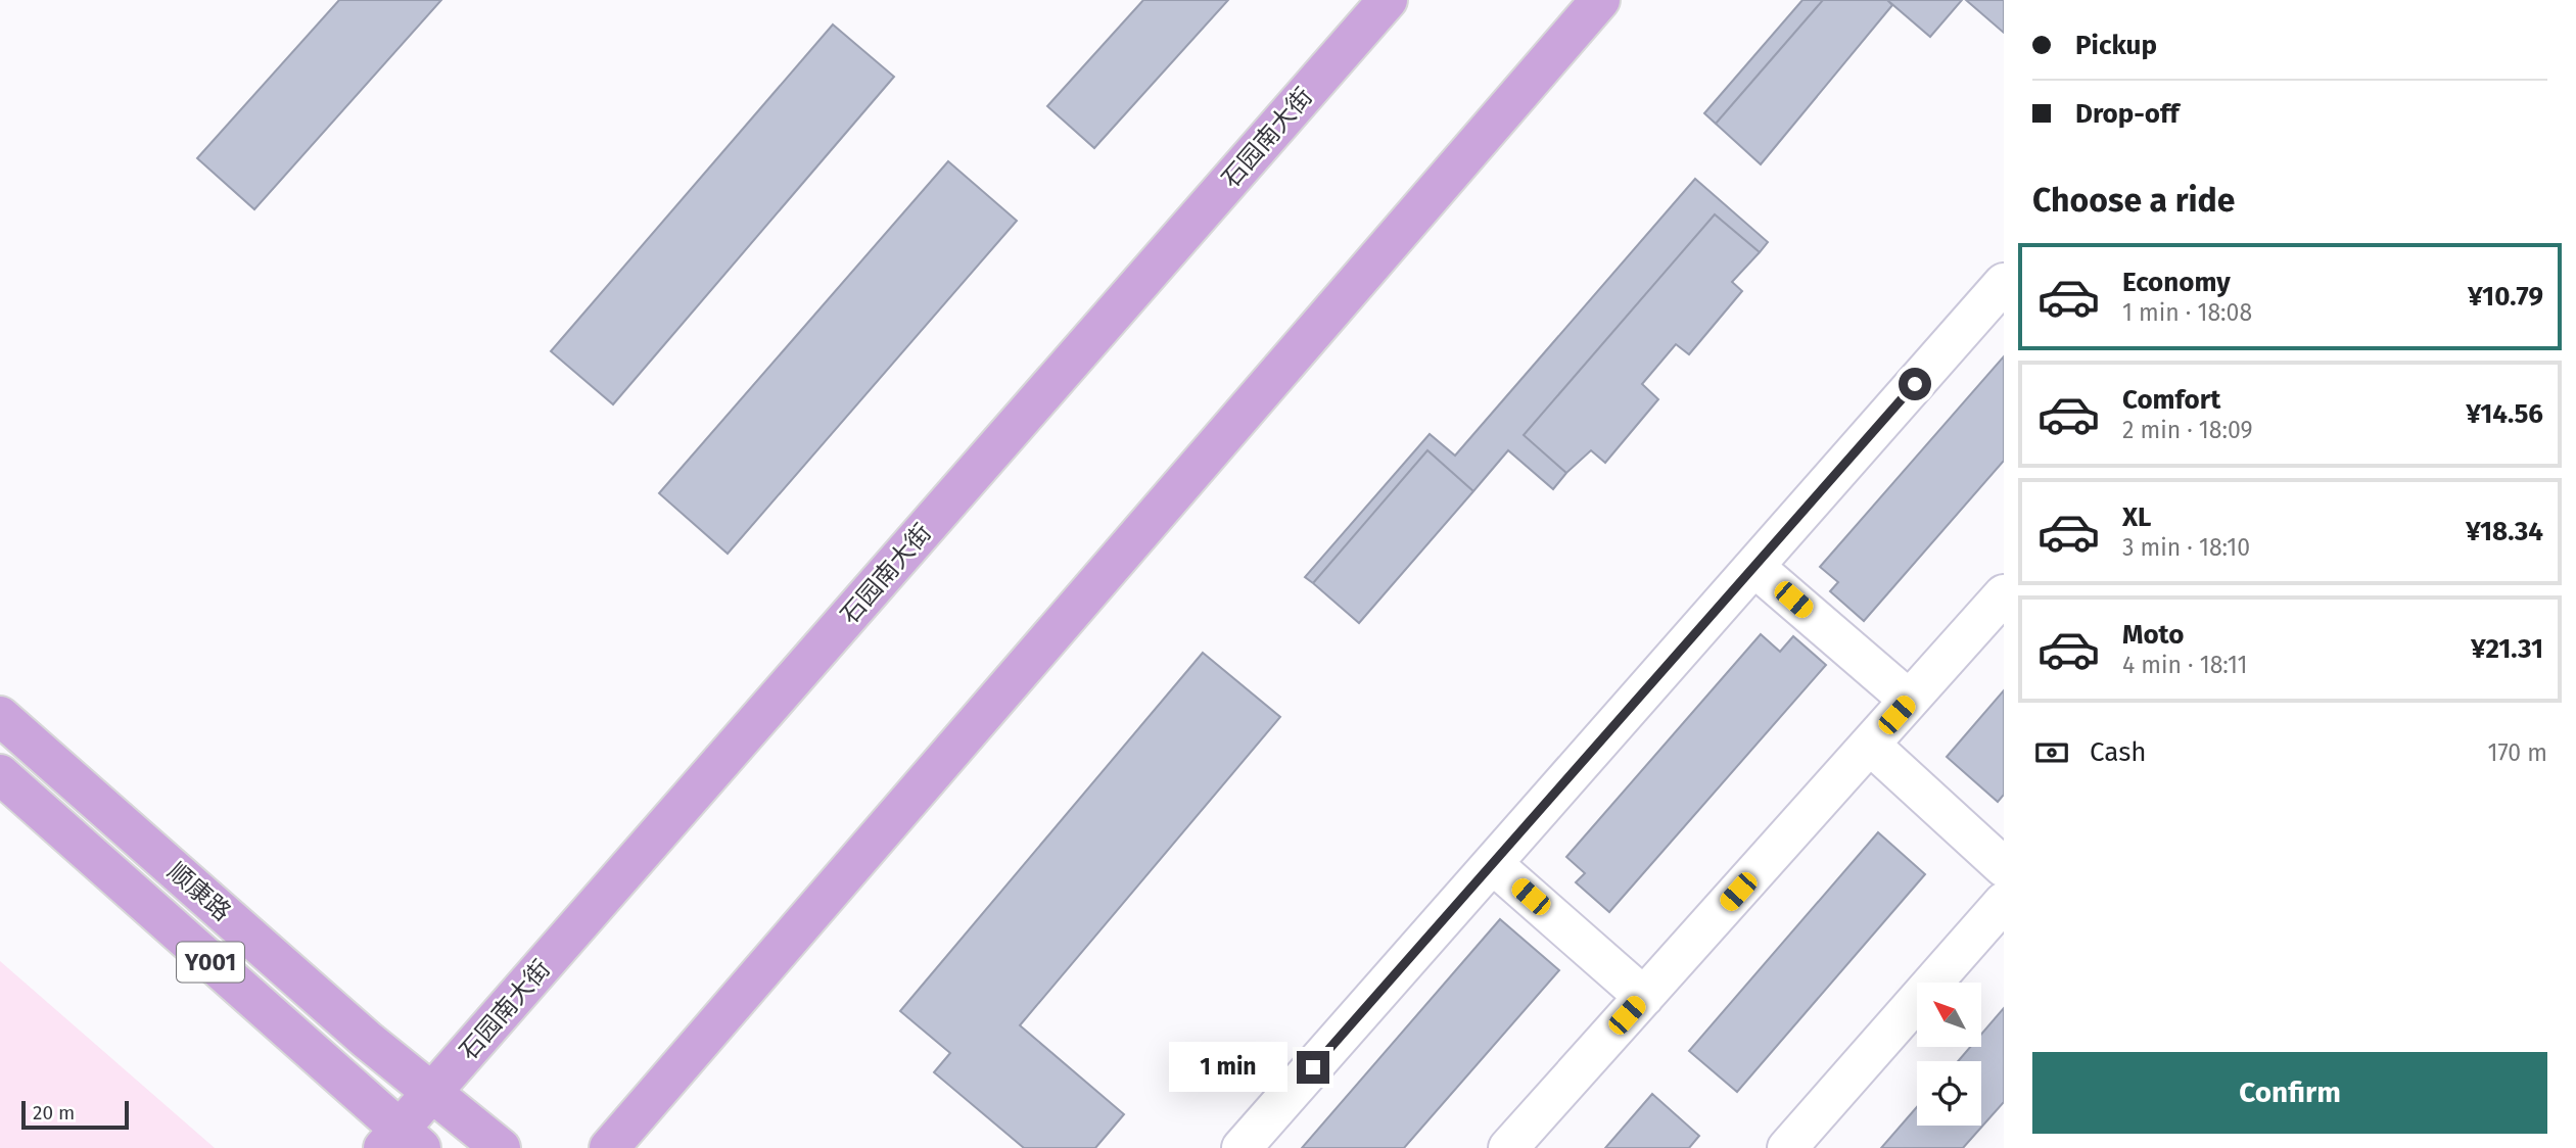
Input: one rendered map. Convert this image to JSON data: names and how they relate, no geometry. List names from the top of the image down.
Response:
{
  "streets": {
    "main road": ["石园南大街", "顺康路", "Y001"]
  },
  "crossings": [
    ["石园南大街", "顺康路"]
  ],
  "scale_bar": "20 m",
  "north": "top left",
  "page": {
    "banner": ["Pickup", "Drop-off"],
    "heading": "Choose a ride",
    "list": [
      {
        "name": "Economy",
        "note": "1 min · 18:08",
        "value": "¥10.79"
      },
      {
        "name": "Comfort",
        "note": "2 min · 18:09",
        "value": "¥14.56"
      },
      {
        "name": "XL",
        "note": "3 min · 18:10",
        "value": "¥18.34"
      },
      {
        "name": "Moto",
        "note": "4 min · 18:11",
        "value": "¥21.31"
      }
    ],
    "pay": ["Cash", "170 m"],
    "buttons": "Confirm",
    "bubble": "1 min",
    "scale": "20 m"
  }
}
